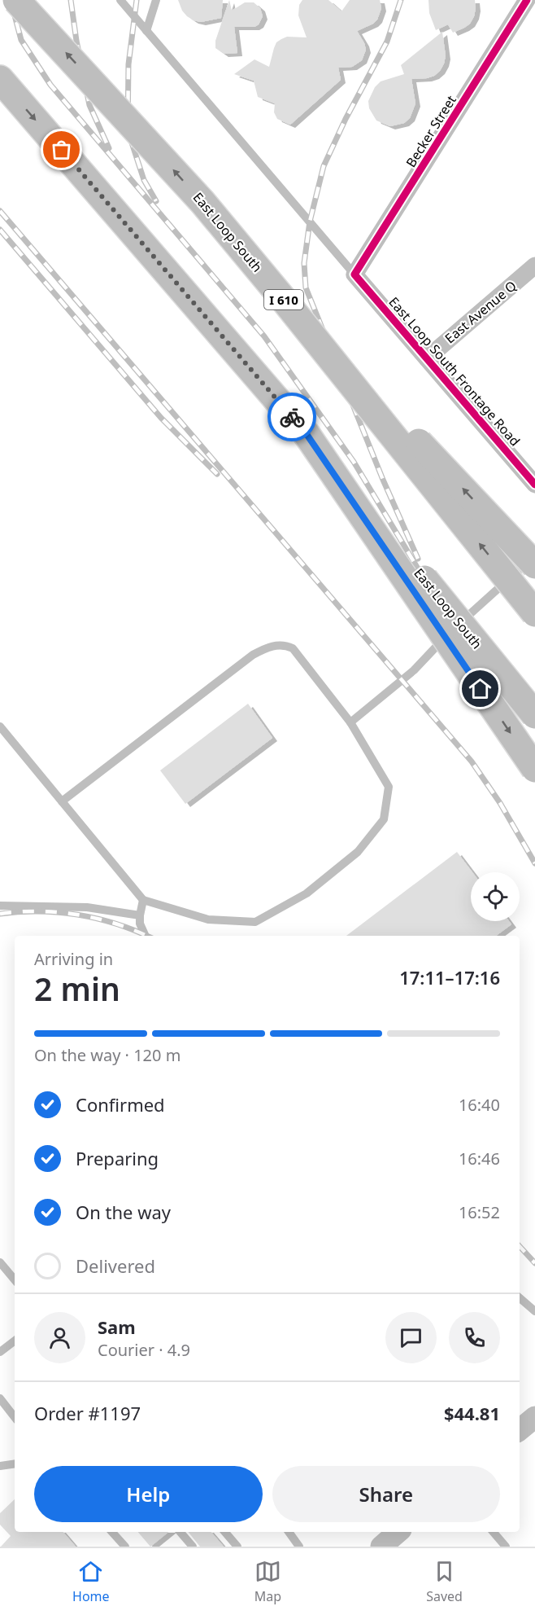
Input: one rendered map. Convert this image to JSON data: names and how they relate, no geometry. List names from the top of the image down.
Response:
{
  "streets": {
    "highway": ["East Loop South", "I 610"],
    "street": ["Becker Street", "East Avenue Q", "East Loop South Frontage Road"]
  },
  "crossings": [
    ["Becker Street", "East Loop South Frontage Road"],
    ["East Avenue Q", "East Loop South Frontage Road"]
  ],
  "page": {
    "heading": ["2 min", "Arriving in", "17:11–17:16"],
    "panel": [
      "Sam",
      "Courier · 4.9",
      "Order #1197",
      "$44.81"
    ],
    "bar": "On the way · 120 m",
    "list": [
      ["Confirmed", "16:40"],
      ["Preparing", "16:46"],
      ["On the way", "16:52"],
      "Delivered"
    ],
    "buttons": ["Help", "Share"],
    "tabs": ["Home", "Map", "Saved"]
  }
}
